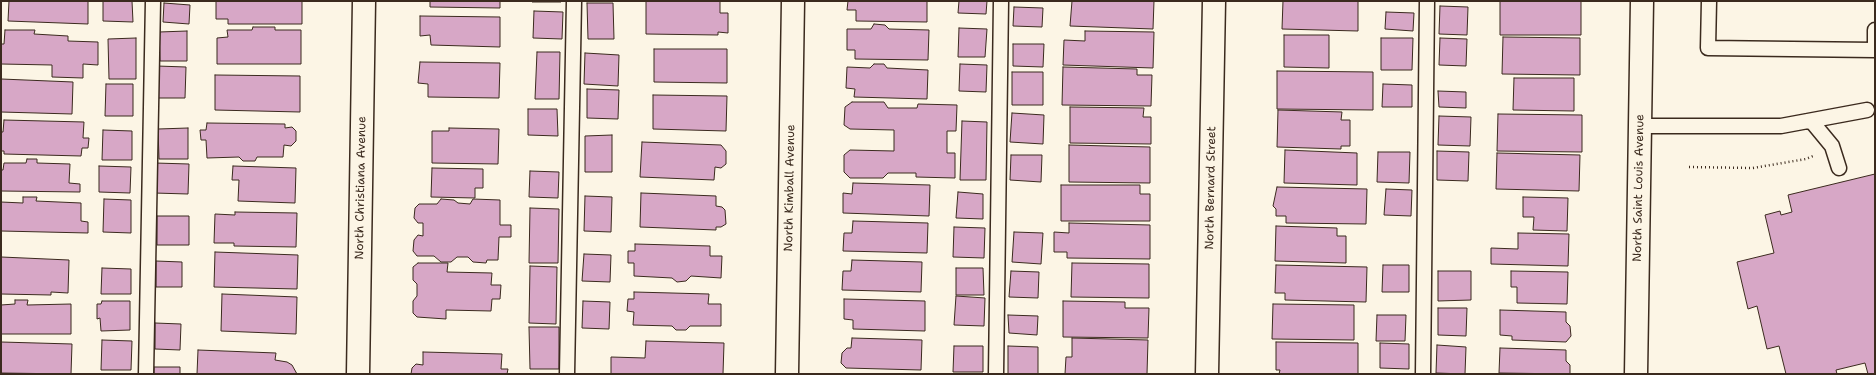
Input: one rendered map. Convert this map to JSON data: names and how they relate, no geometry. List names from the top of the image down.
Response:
{
  "streets": {
    "street": [
      "North Christiana Avenue",
      "North Kimball Avenue",
      "North Bernard Street",
      "North Saint Louis Avenue"
    ]
  }
}
